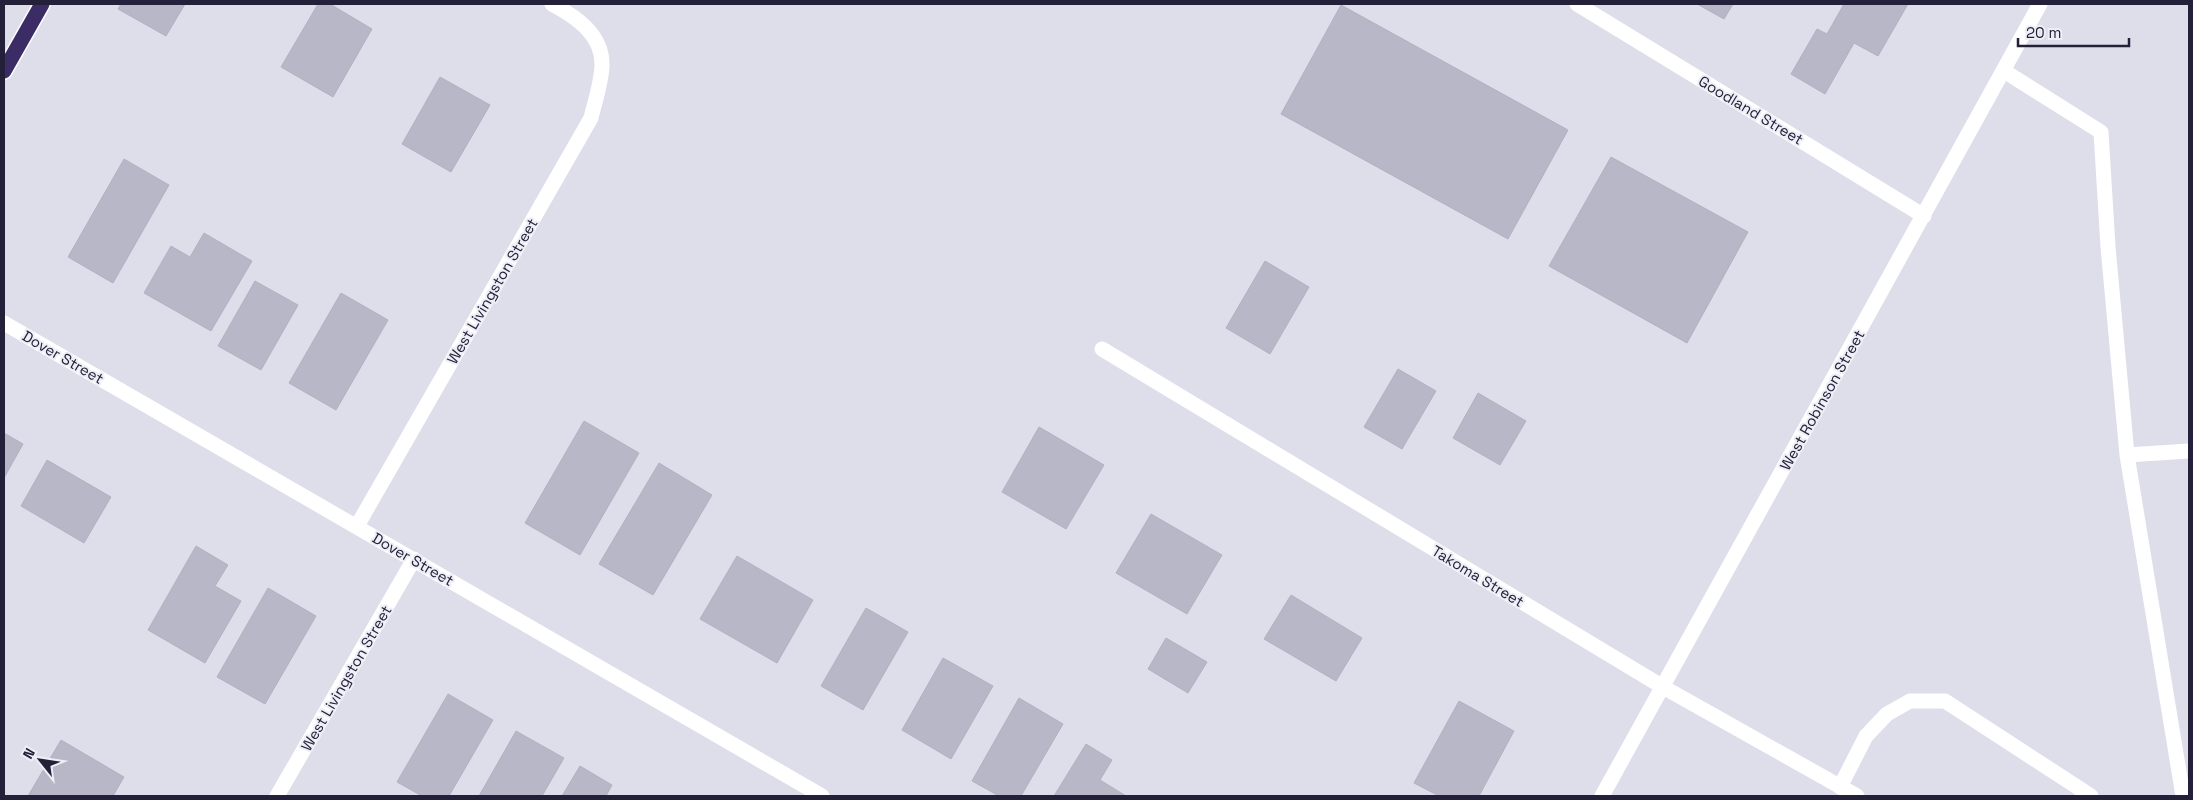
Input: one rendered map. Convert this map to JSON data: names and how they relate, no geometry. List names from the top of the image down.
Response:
{
  "streets": {
    "street": [
      "Goodland Street",
      "West Livingston Street",
      "Dover Street",
      "West Robinson Street",
      "Takoma Street"
    ]
  },
  "crossings": [
    ["Goodland Street", "West Robinson Street"],
    ["West Livingston Street", "Dover Street"],
    ["West Robinson Street", "Takoma Street"]
  ],
  "scale_bar": "20 m",
  "north": "top left"
}
